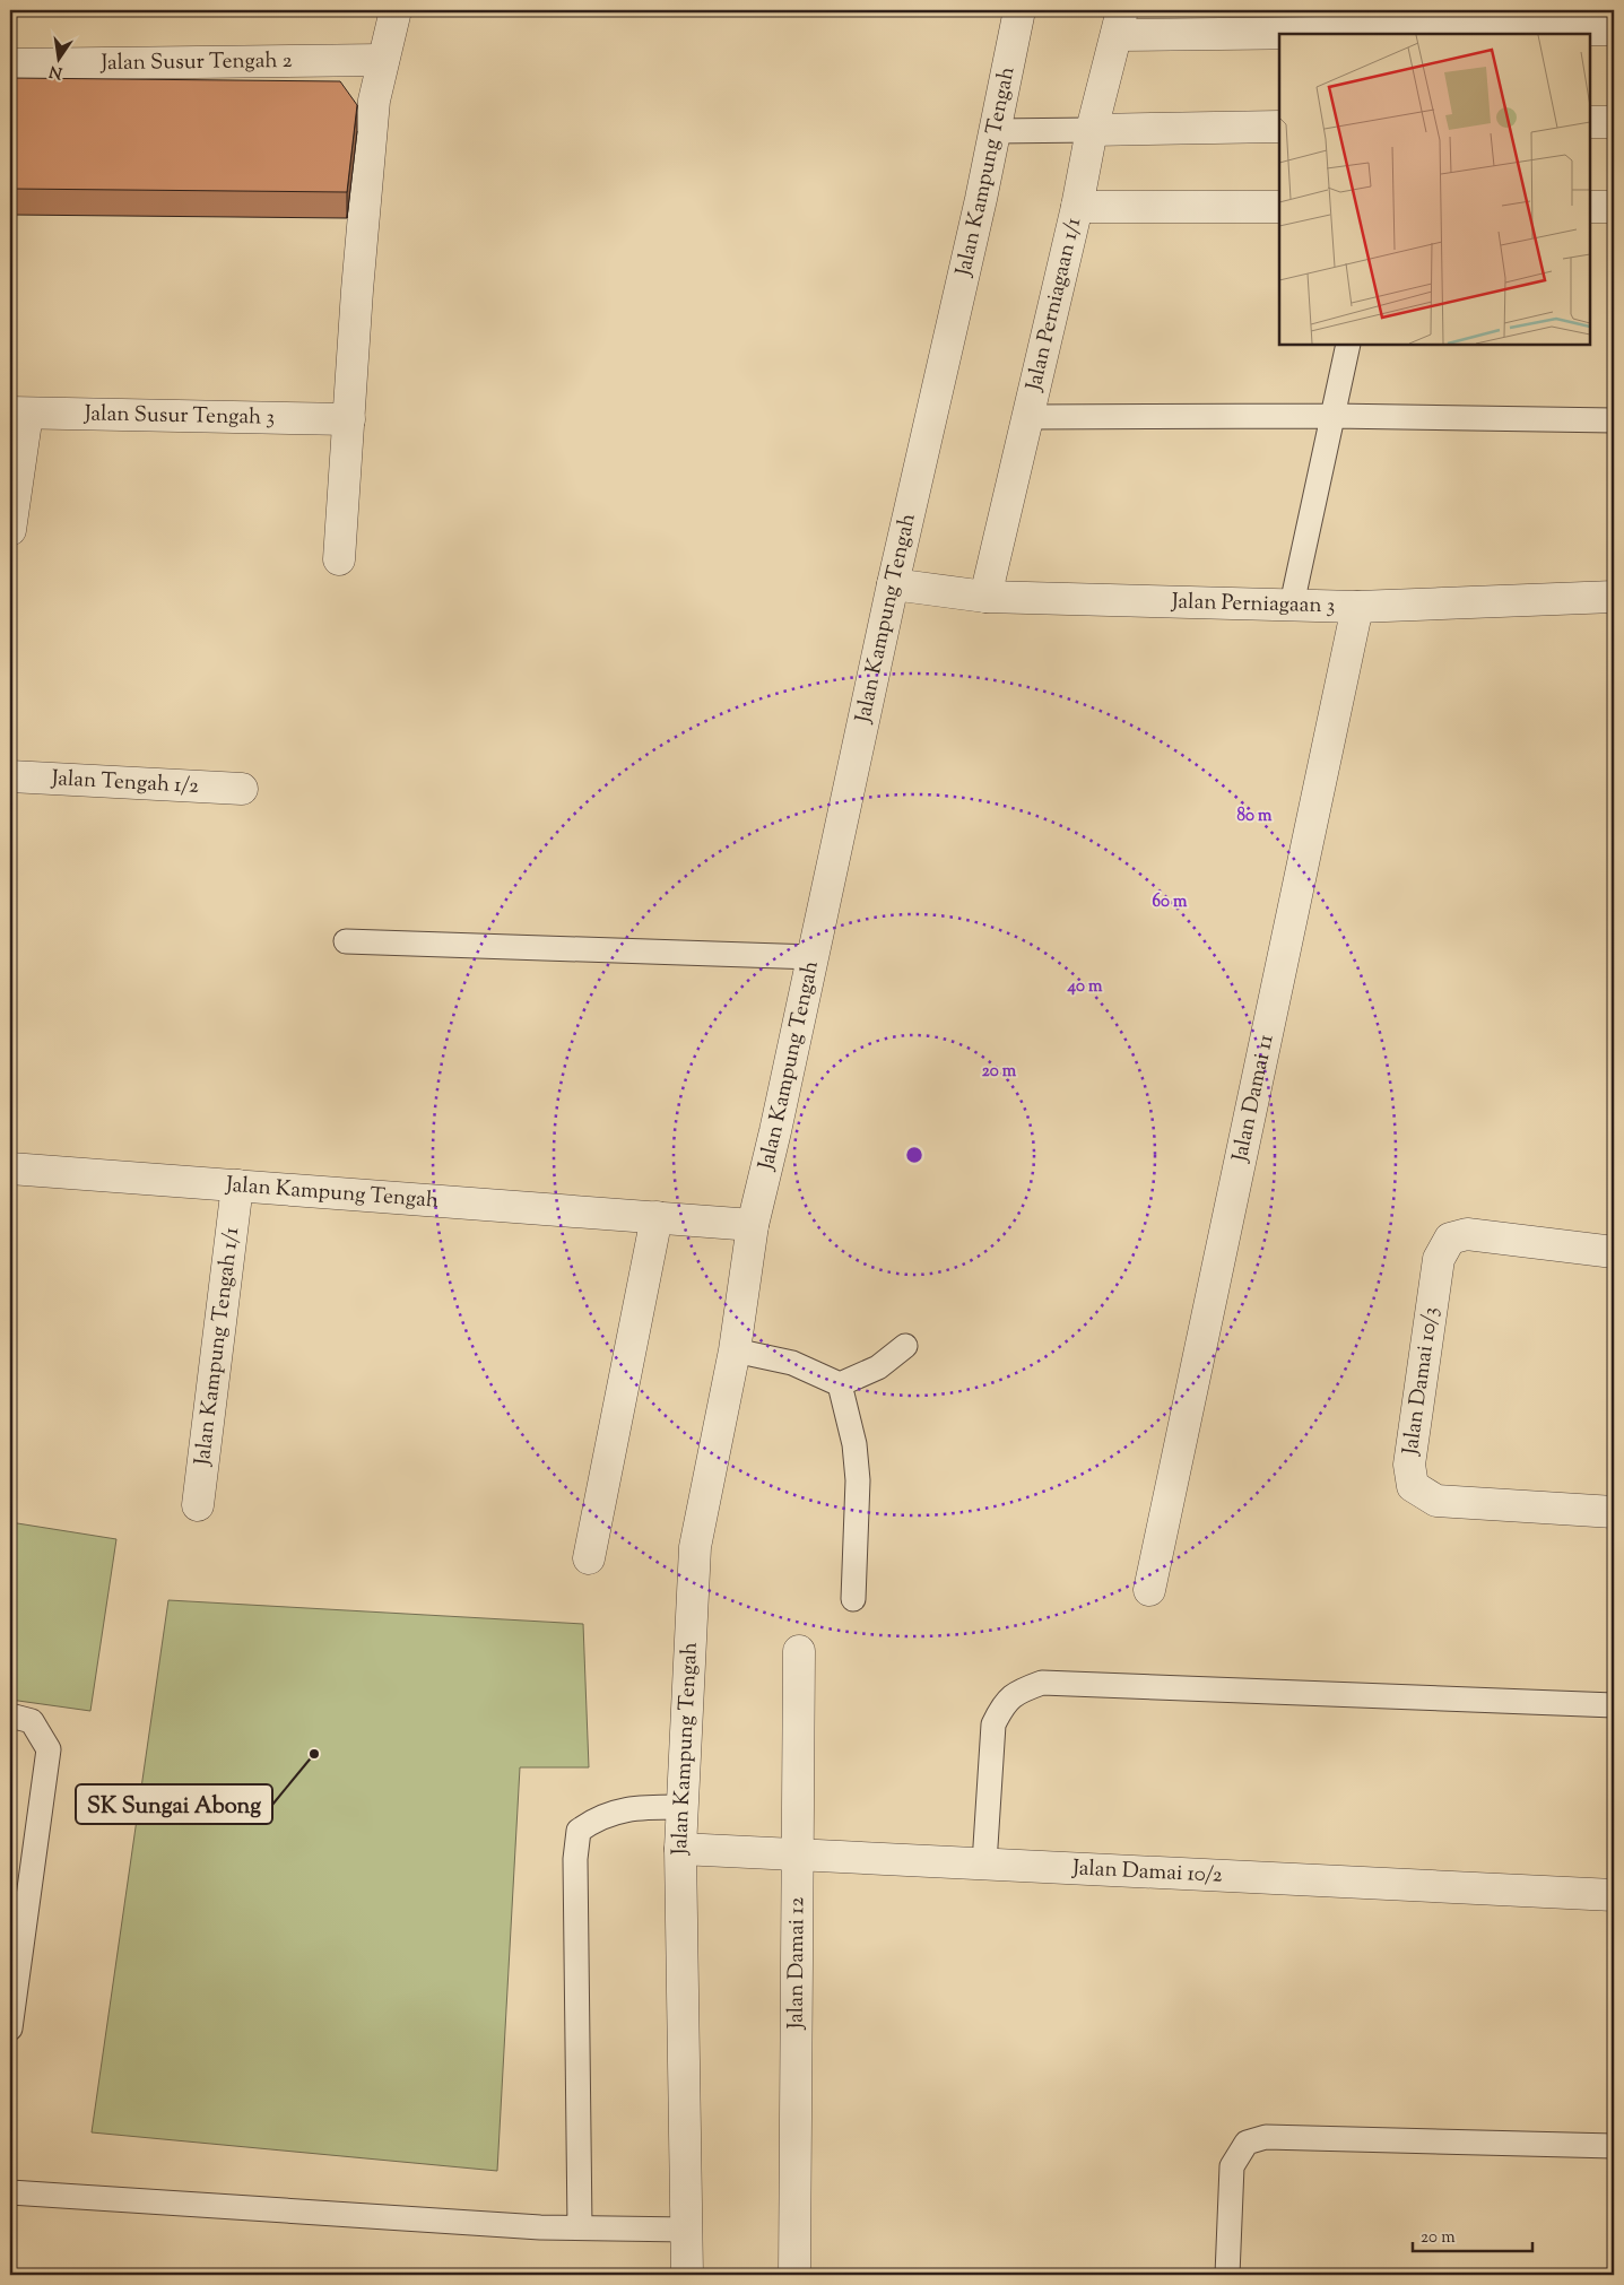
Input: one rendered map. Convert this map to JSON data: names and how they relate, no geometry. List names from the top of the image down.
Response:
{
  "streets": {
    "street": [
      "Jalan Susur Tengah 2",
      "Jalan Kampung Tengah",
      "Jalan Perniagaan 1/1",
      "Jalan Susur Tengah 3",
      "Jalan Perniagaan 3",
      "Jalan Tengah 1/2",
      "Jalan Damai 11",
      "Jalan Kampung Tengah 1/1",
      "Jalan Damai 10/3",
      "Jalan Damai 10/2",
      "Jalan Damai 12"
    ]
  },
  "crossings": [
    ["Jalan Kampung Tengah", "Jalan Perniagaan 3"],
    ["Jalan Kampung Tengah", "Jalan Kampung Tengah 1/1"],
    ["Jalan Kampung Tengah", "Jalan Damai 10/2"],
    ["Jalan Perniagaan 1/1", "Jalan Perniagaan 3"],
    ["Jalan Perniagaan 3", "Jalan Damai 11"],
    ["Jalan Damai 10/2", "Jalan Damai 12"]
  ],
  "places": ["SK Sungai Abong"],
  "scale_bar": "20 m",
  "north": "bottom",
  "rings": [
    "80 m",
    "60 m",
    "40 m",
    "20 m"
  ]
}
